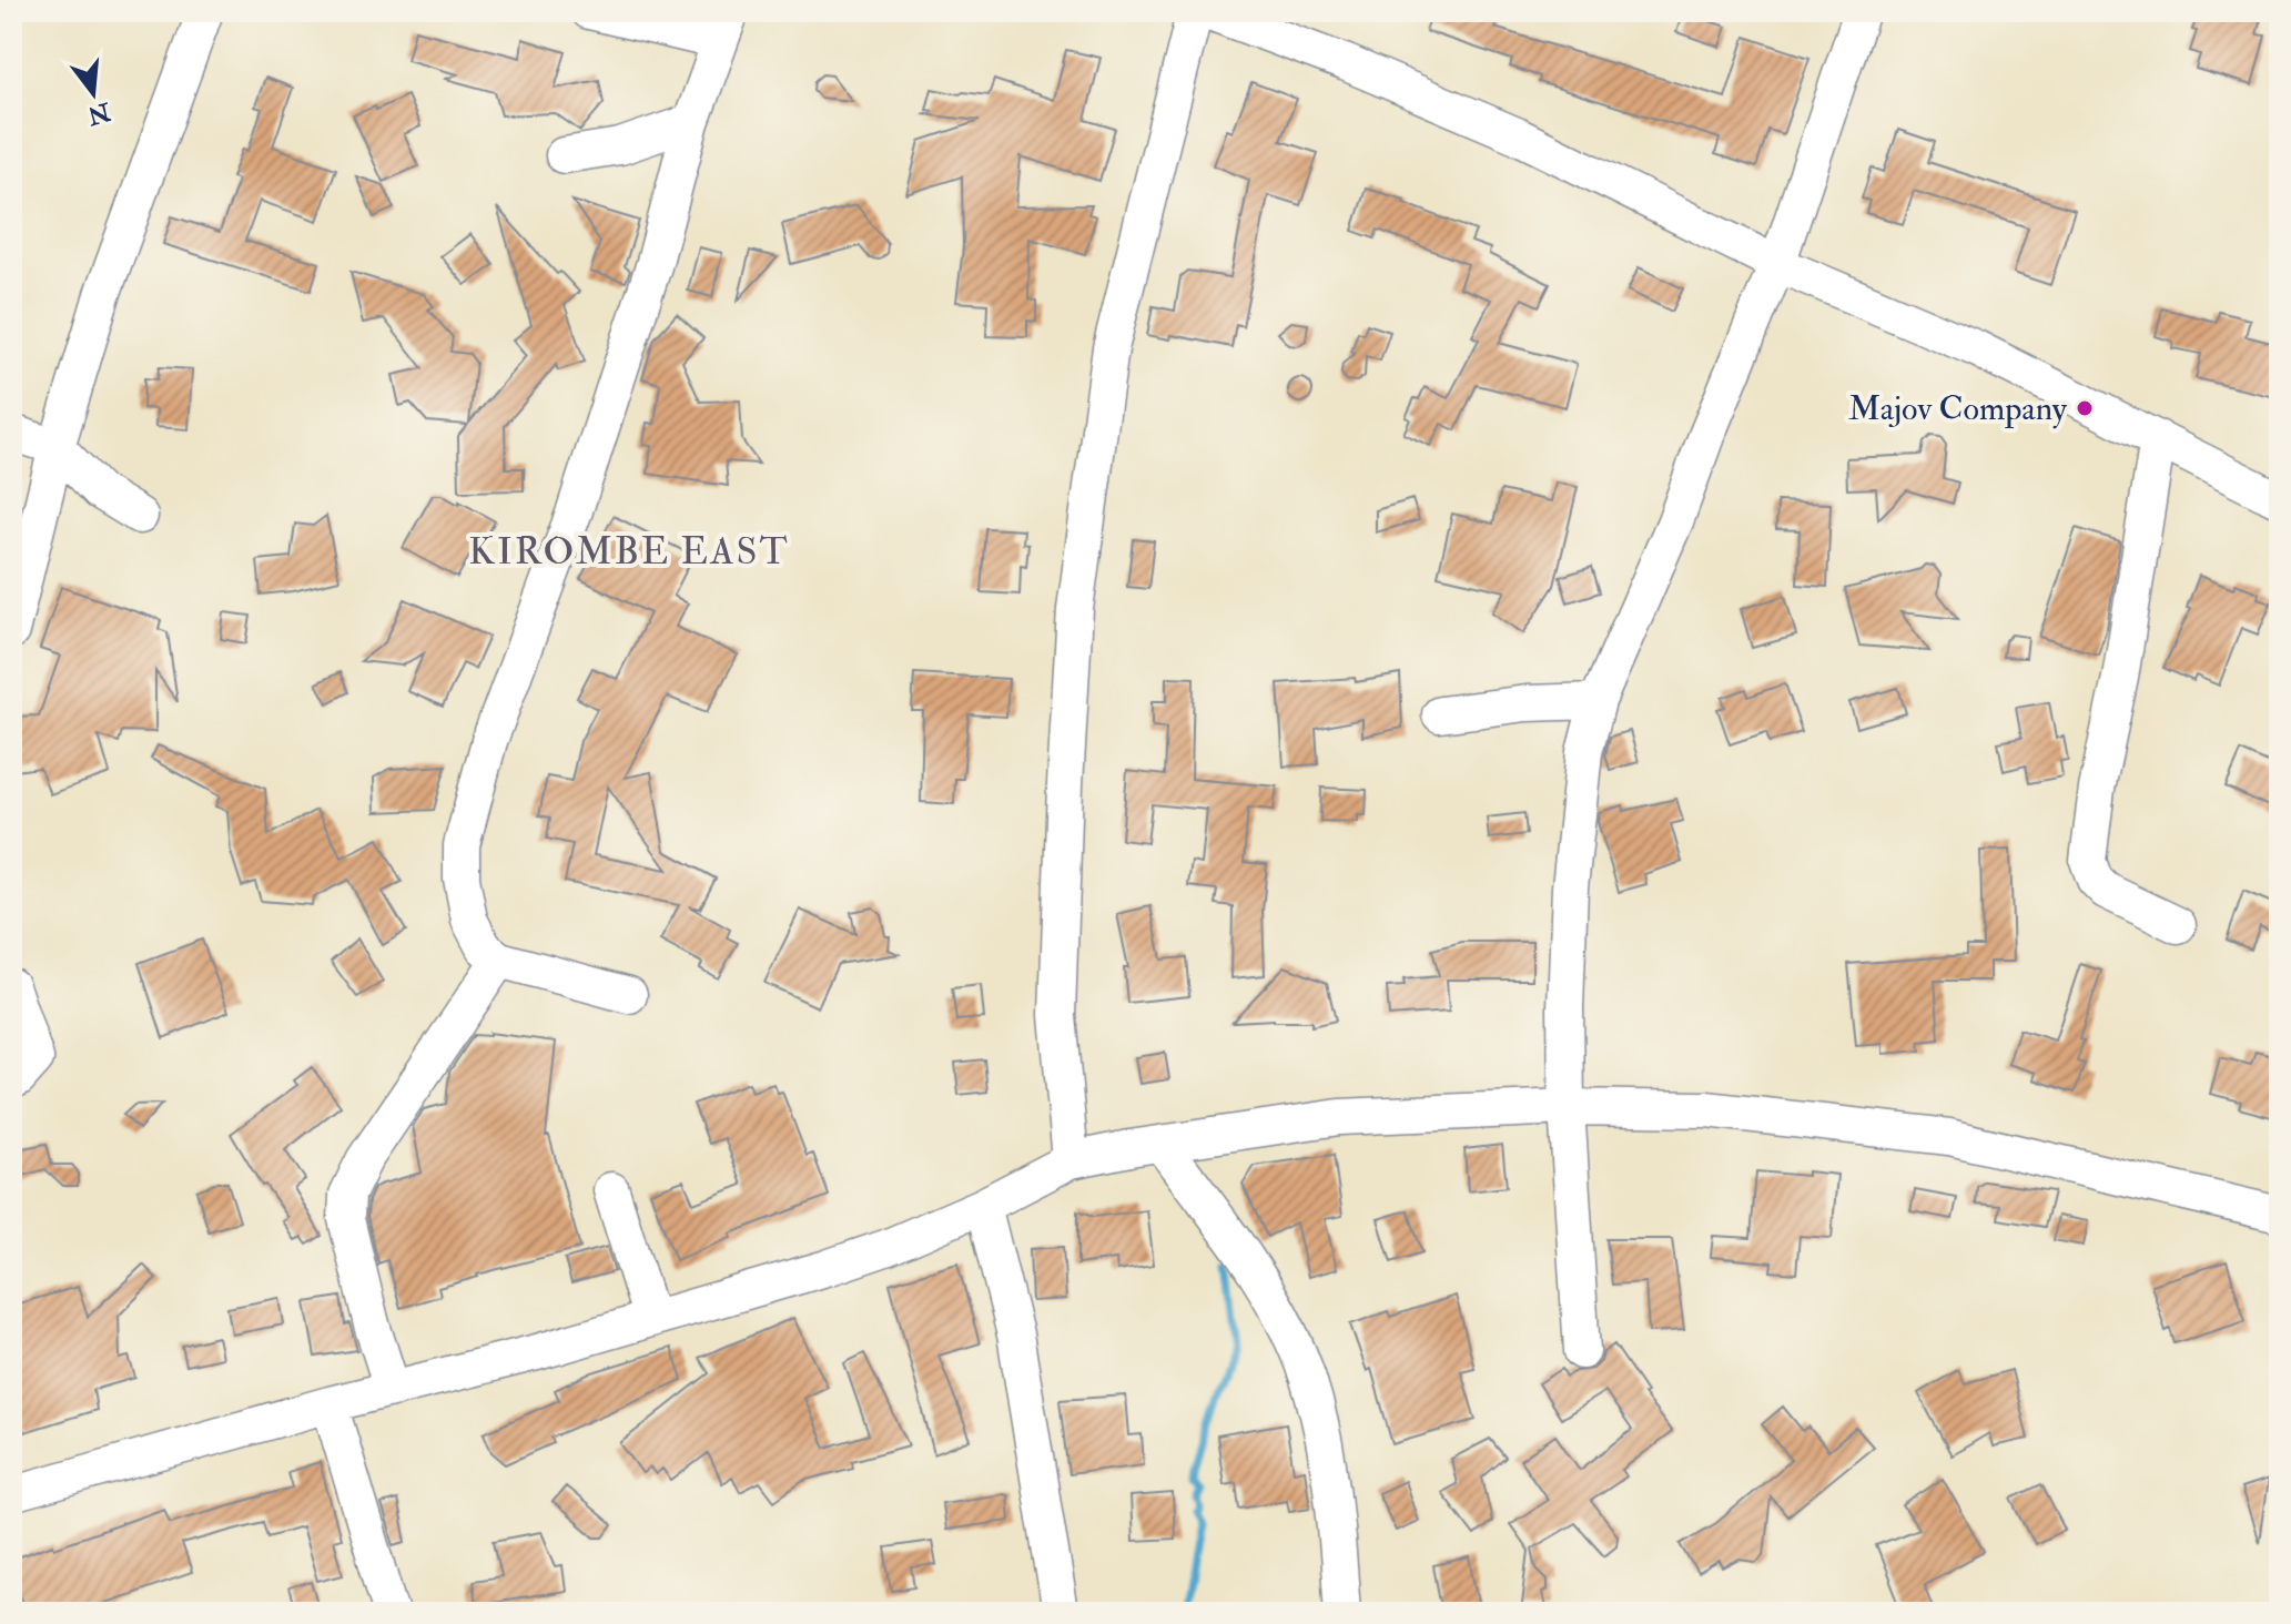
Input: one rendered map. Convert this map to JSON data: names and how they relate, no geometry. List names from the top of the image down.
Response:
{
  "districts": ["KIROMBE EAST"],
  "places": ["Majov Company"],
  "north": "bottom"
}
